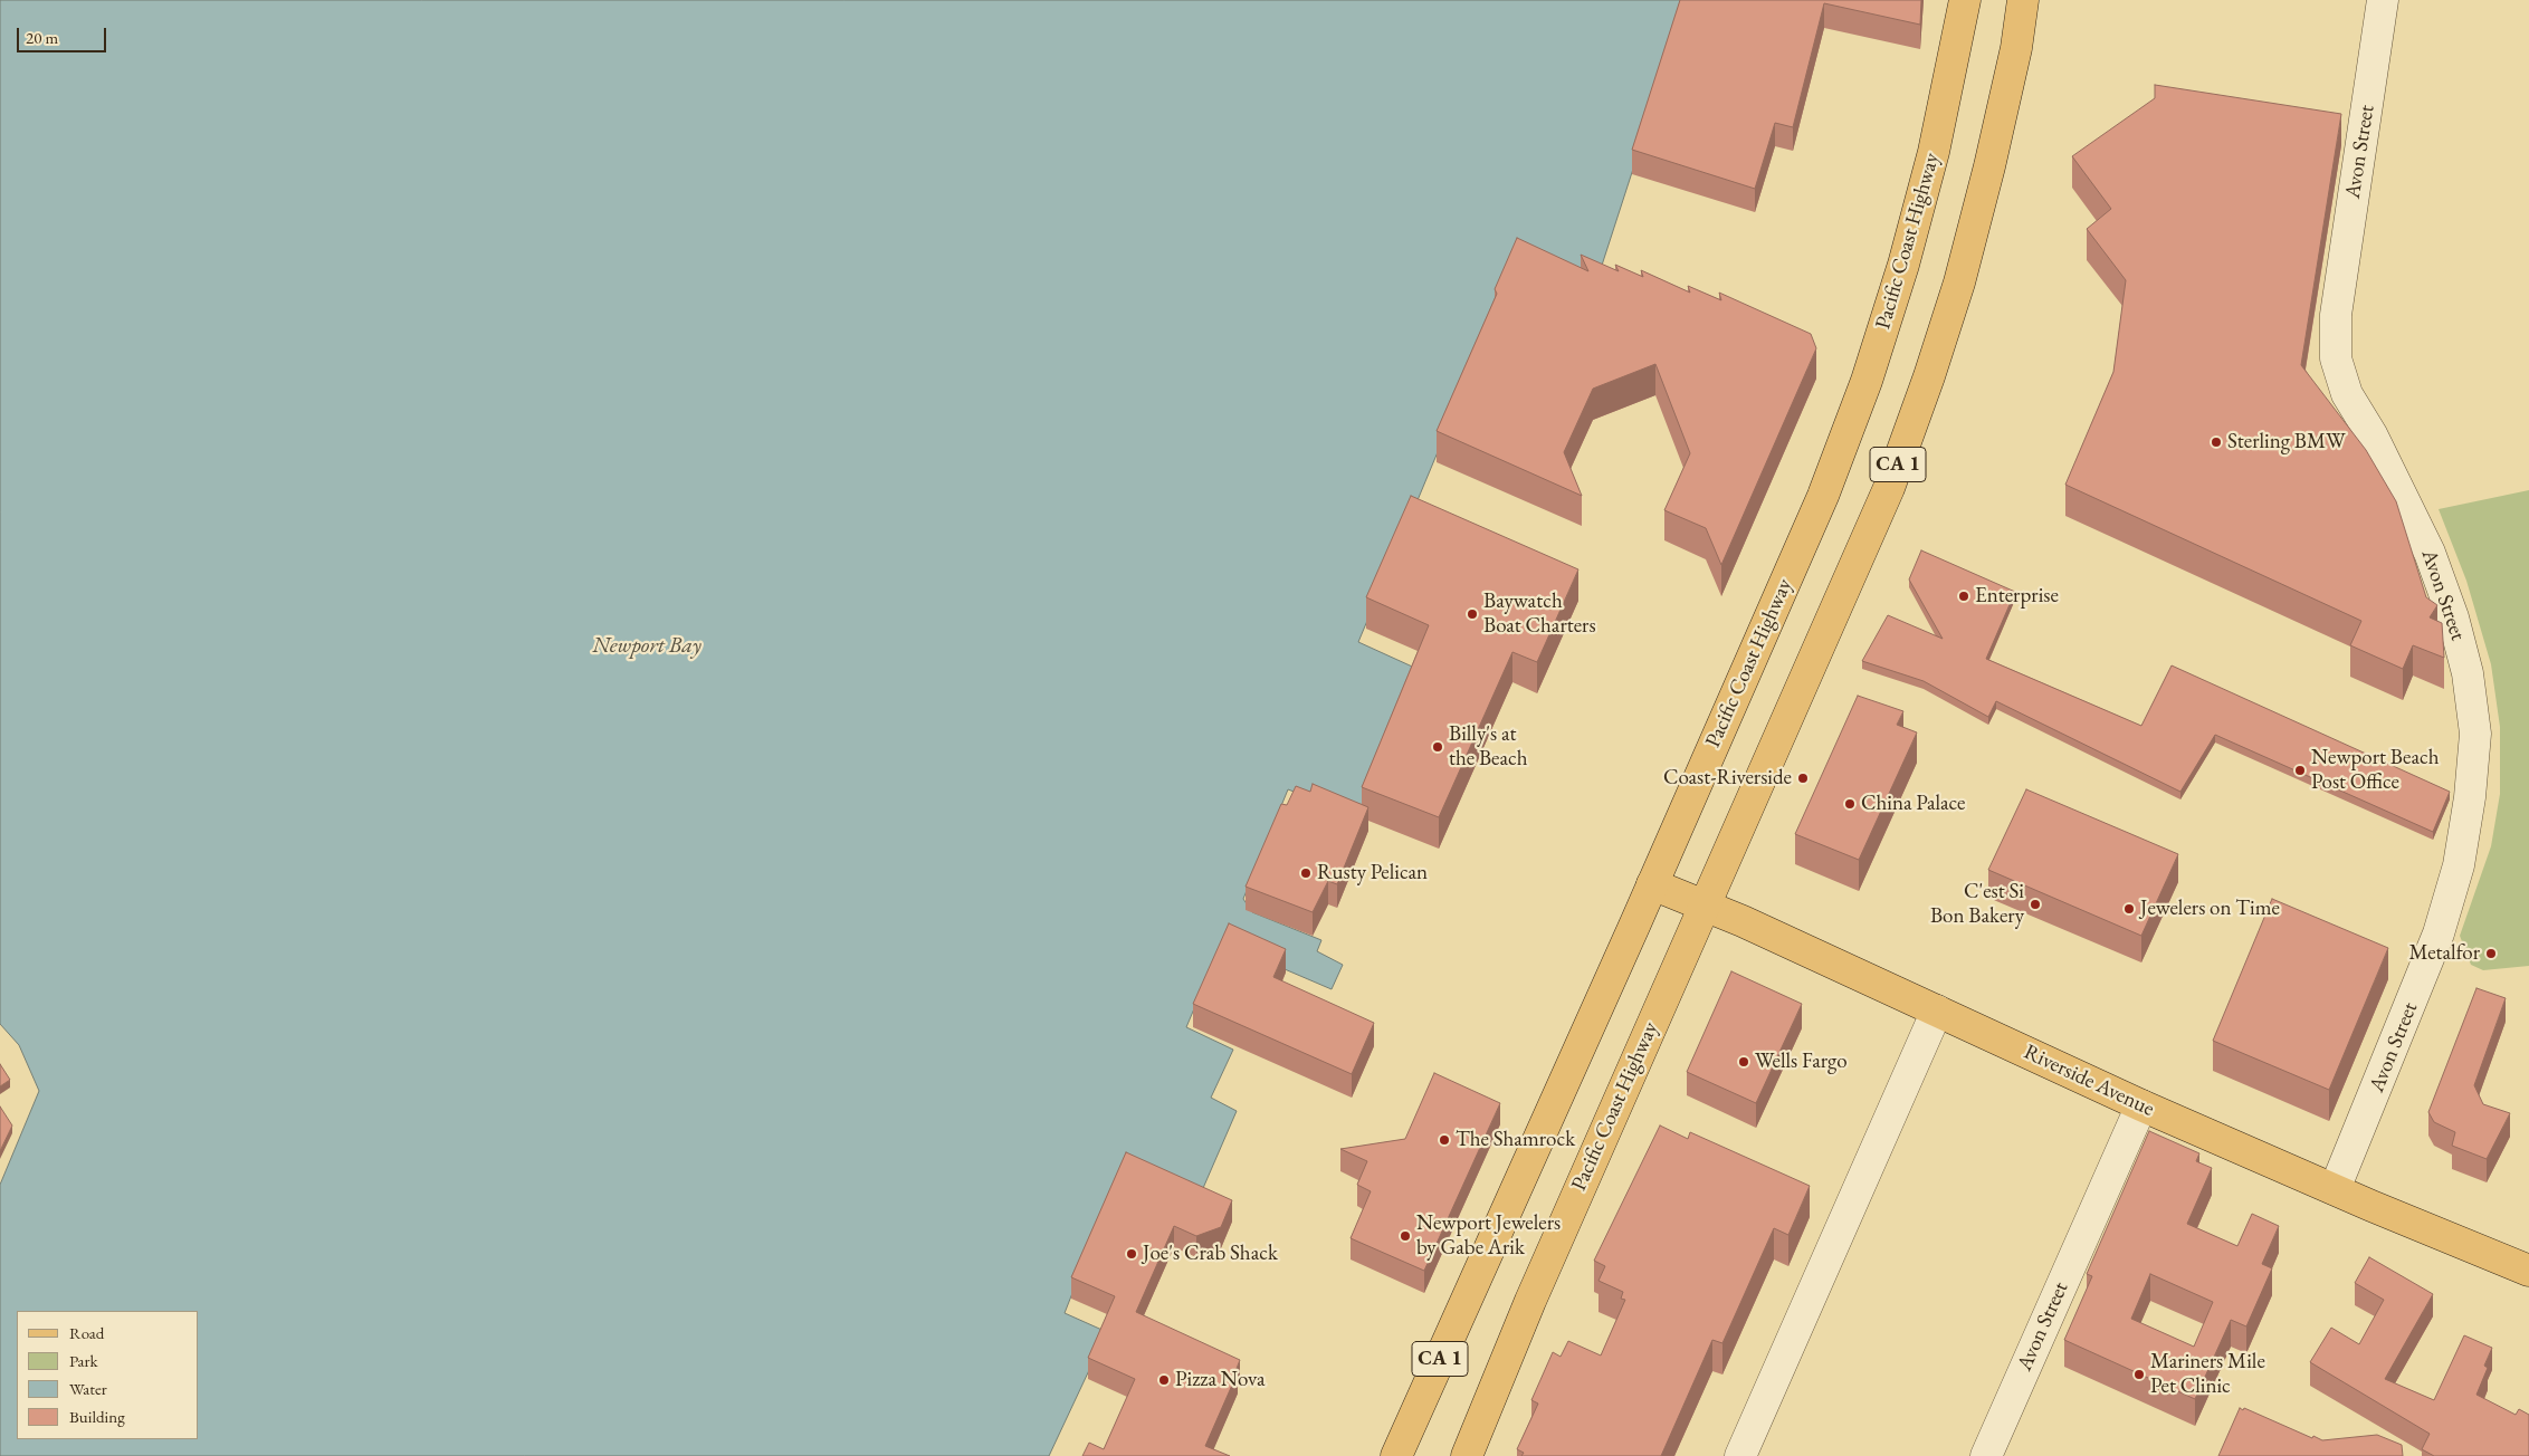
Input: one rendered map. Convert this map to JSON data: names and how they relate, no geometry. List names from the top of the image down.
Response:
{
  "streets": {
    "main road": ["Pacific Coast Highway", "CA 1", "Riverside Avenue"],
    "street": ["Avon Street"]
  },
  "crossings": [
    ["Avon Street", "Riverside Avenue"],
    ["Pacific Coast Highway", "Riverside Avenue"]
  ],
  "water": ["Newport Bay"],
  "places": [
    "Sterling BMW",
    "Enterprise",
    "Baywatch Boat Charters",
    "Billy's at the Beach",
    "Newport Beach Post Office",
    "Coast-Riverside",
    "China Palace",
    "Rusty Pelican",
    "C'est Si Bon Bakery",
    "Jewelers on Time",
    "Metalfor",
    "Wells Fargo",
    "The Shamrock",
    "Newport Jewelers by Gabe Arik",
    "Joe's Crab Shack",
    "Mariners Mile Pet Clinic",
    "Pizza Nova"
  ],
  "legend": [
    "Road",
    "Park",
    "Water",
    "Building"
  ],
  "scale_bar": "20 m"
}
